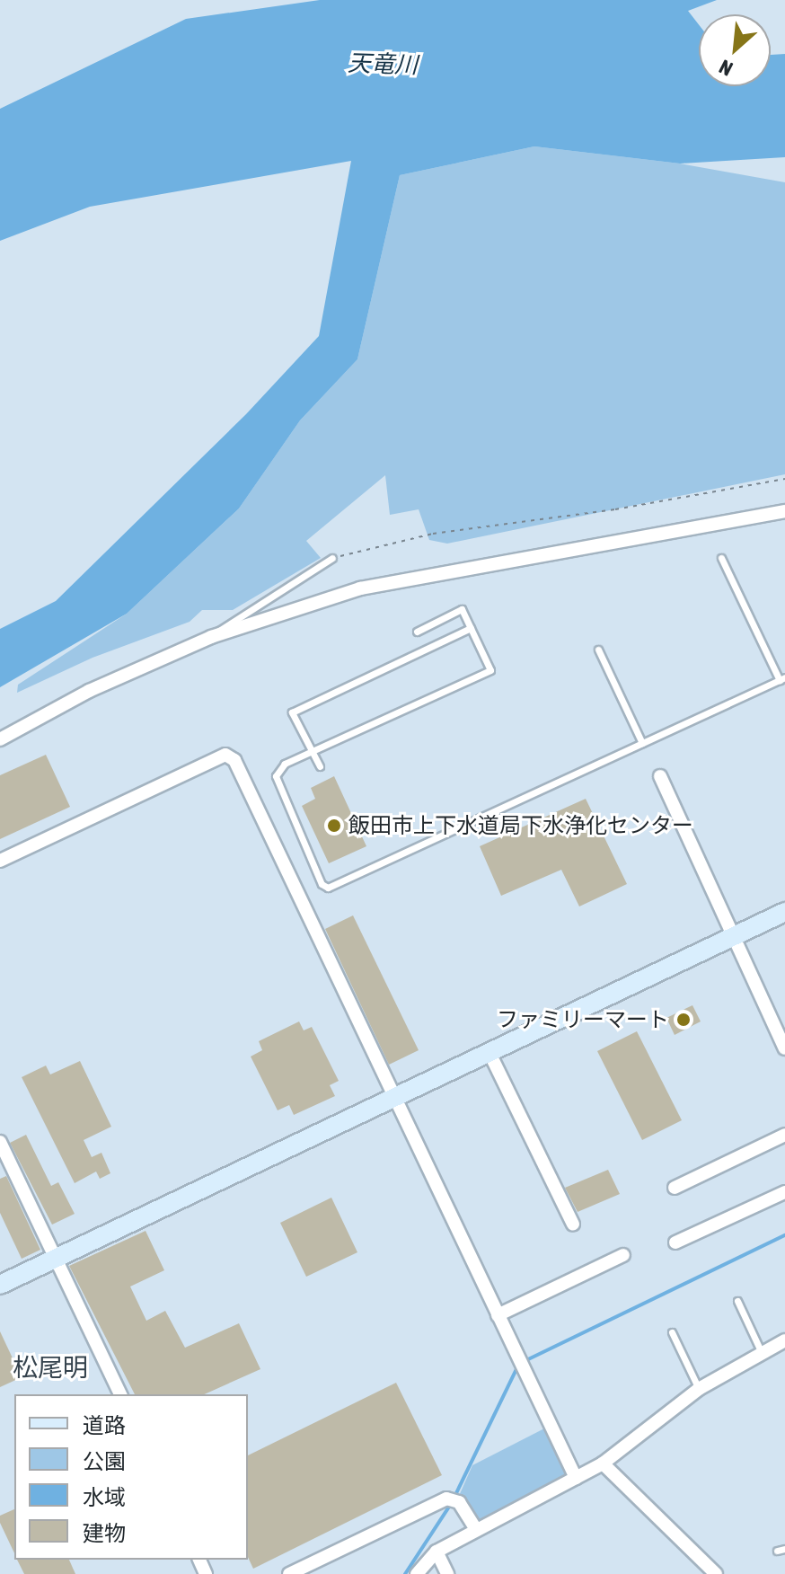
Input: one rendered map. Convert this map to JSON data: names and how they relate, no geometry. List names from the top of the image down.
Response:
{
  "districts": ["松尾明"],
  "water": ["天竜川"],
  "places": ["飯田市上下水道局下水浄化センター", "ファミリーマート"],
  "legend": [
    "道路",
    "公園",
    "水域",
    "建物"
  ],
  "north": "bottom left"
}
